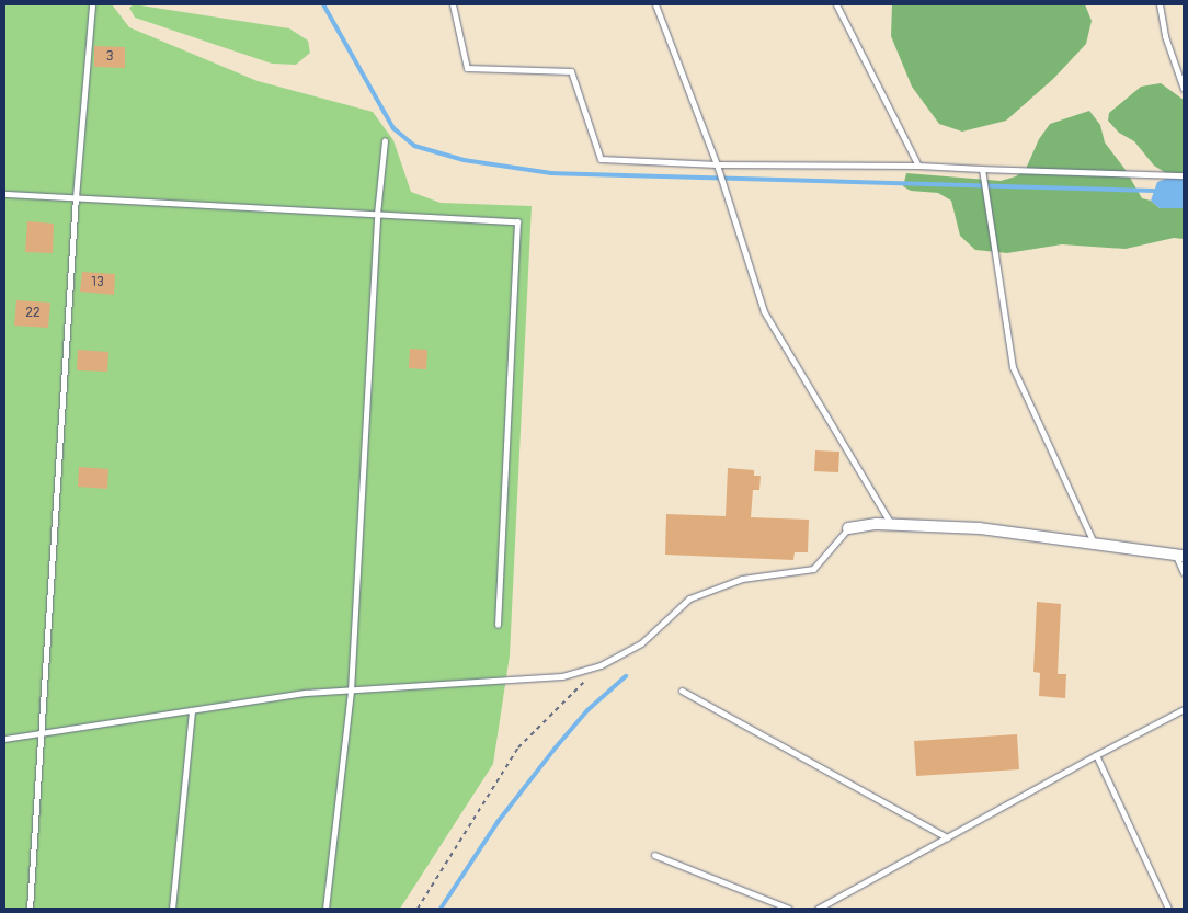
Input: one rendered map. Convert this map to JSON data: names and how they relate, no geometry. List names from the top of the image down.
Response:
{
  "house_numbers": ["3", "13", "22"]
}
